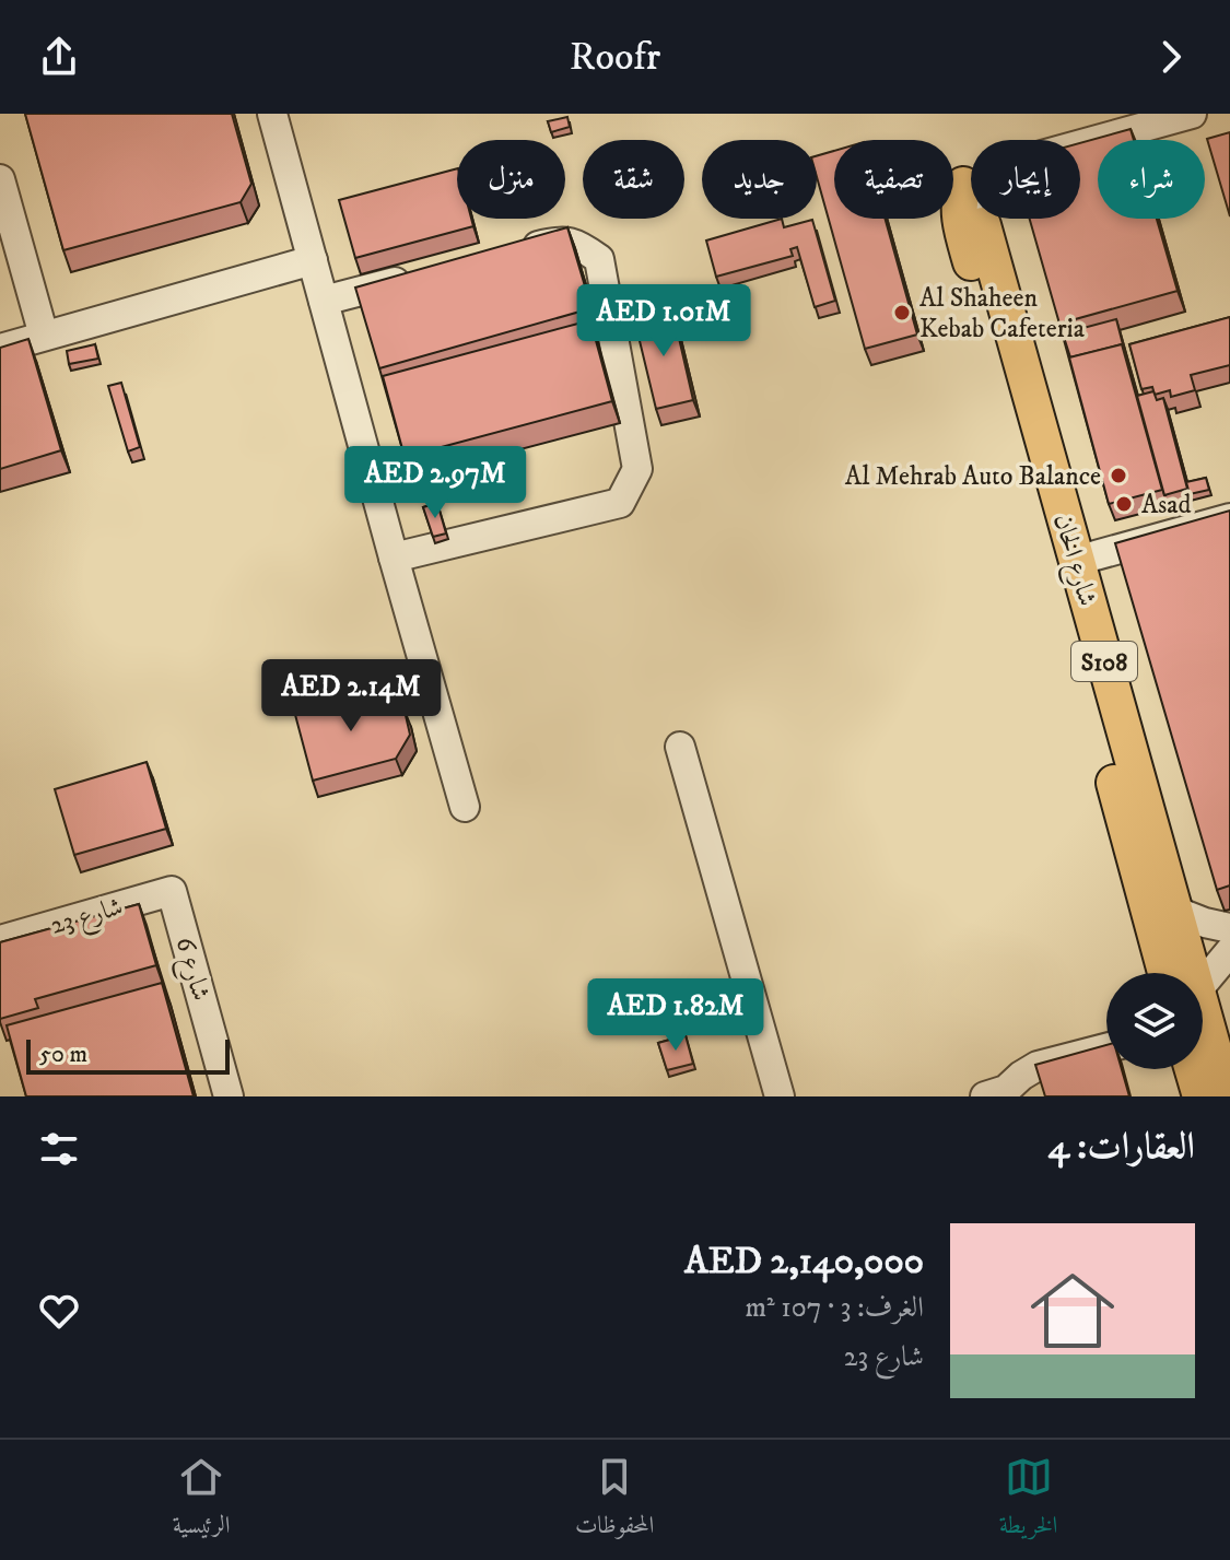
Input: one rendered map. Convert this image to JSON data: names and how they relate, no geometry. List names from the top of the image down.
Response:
{
  "streets": {
    "main road": ["شارع الخان", "S108"],
    "street": ["شارع 23", "شارع 6"]
  },
  "crossings": [
    ["شارع 23", "شارع 6"]
  ],
  "places": ["Al Shaheen Kebab Cafeteria", "Al Mehrab Auto Balance", "Asad"],
  "scale_bar": "50 m",
  "page": {
    "header": "Roofr",
    "chip": [
      "شراء",
      "إيجار",
      "تصفية",
      "جديد",
      "شقة",
      "منزل"
    ],
    "price": [
      "AED 1.01M",
      "AED 2.97M",
      "AED 2.14M",
      "AED 1.82M"
    ],
    "scale": "50 m",
    "heading": "العقارات: 4",
    "list": [
      {
        "name": "AED 2,140,000",
        "note": "الغرف: 3 · 107 m² · شارع 23"
      }
    ],
    "tabs": ["الخريطة", "المحفوظات", "الرئيسية"]
  }
}
